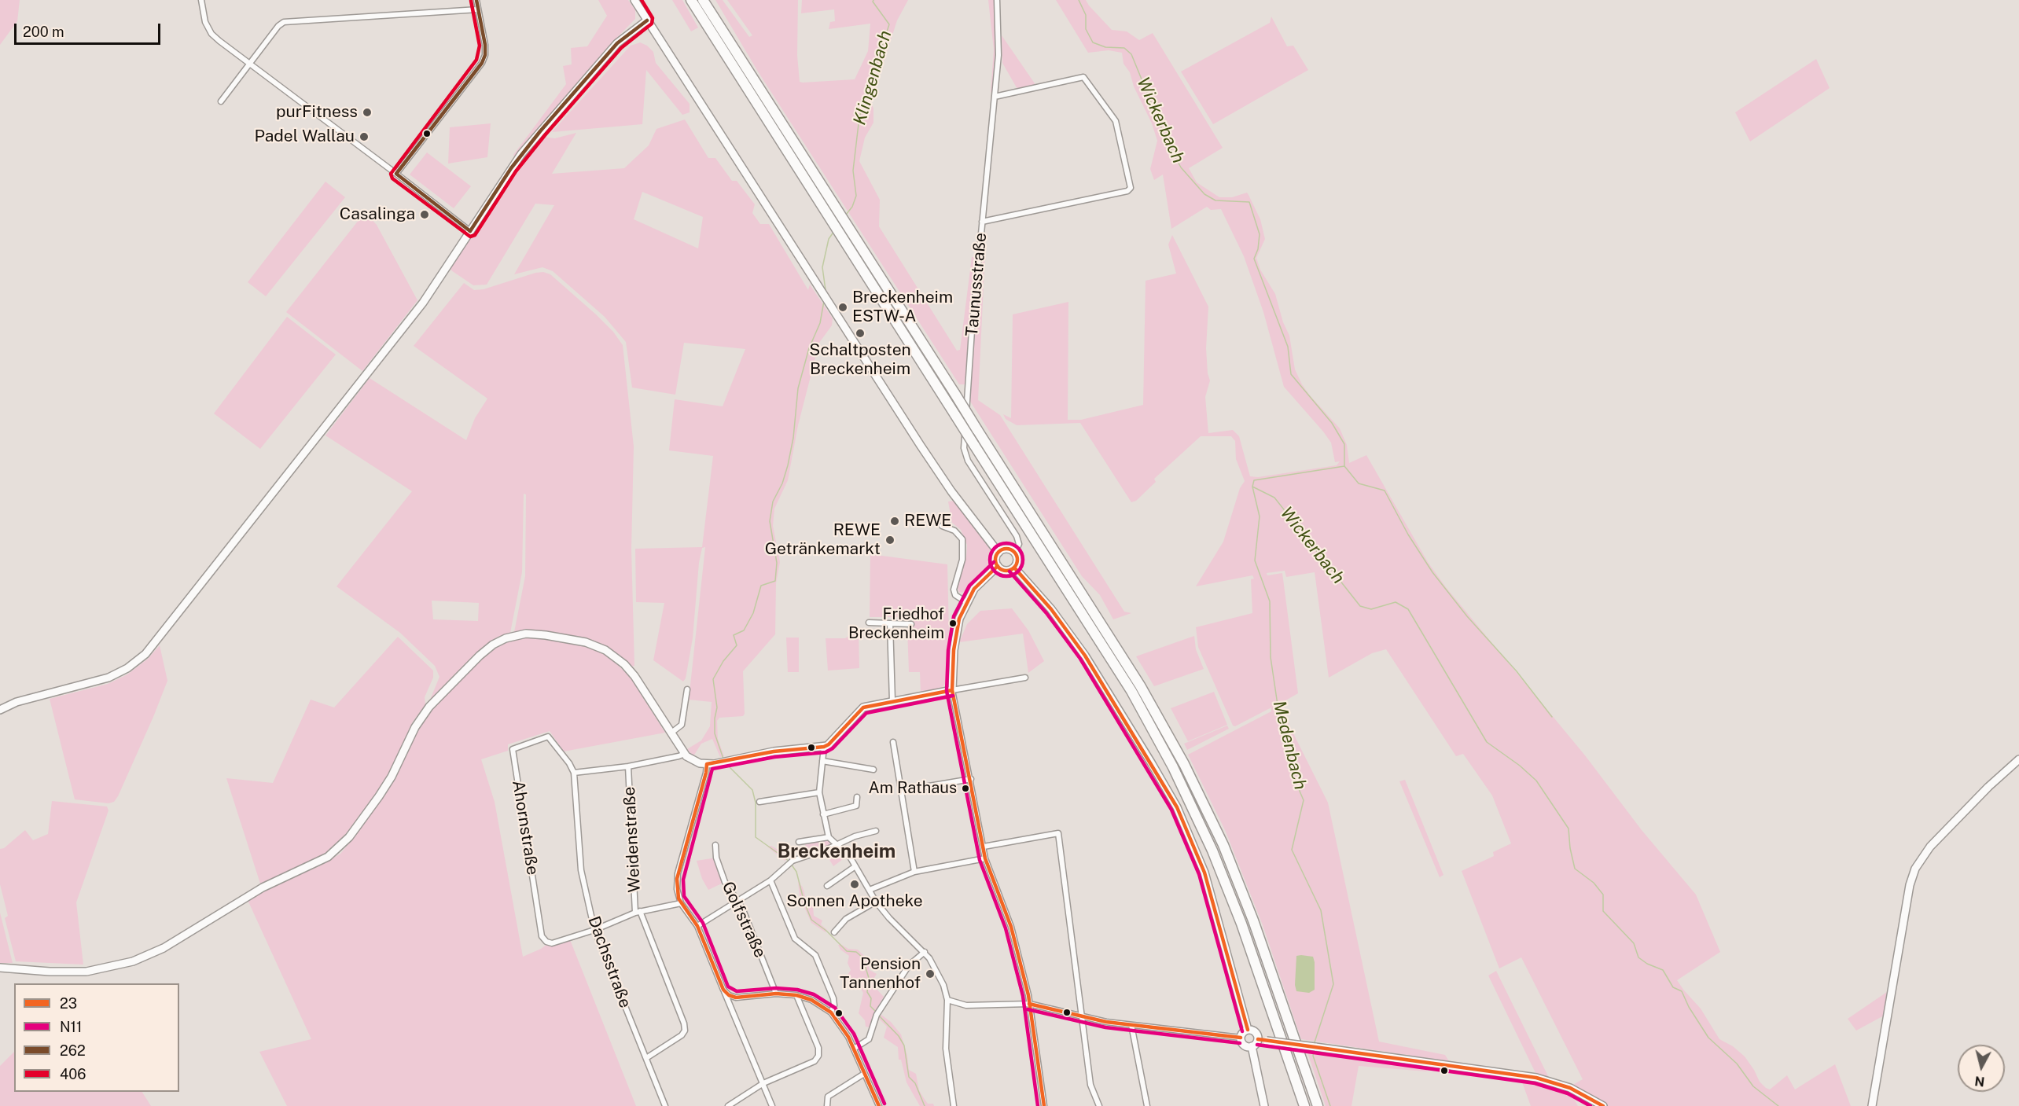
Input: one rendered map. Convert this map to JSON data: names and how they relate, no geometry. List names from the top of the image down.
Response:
{
  "streets": {
    "street": [
      "Taunusstraße",
      "Ahornstraße",
      "Weidenstraße",
      "Golfstraße",
      "Dachsstraße"
    ]
  },
  "crossings": [
    ["Ahornstraße", "Dachsstraße"],
    ["Weidenstraße", "Dachsstraße"]
  ],
  "districts": ["Breckenheim"],
  "water": ["Klingenbach", "Wickerbach", "Medenbach"],
  "places": [
    "purFitness",
    "Padel Wallau",
    "Casalinga",
    "Breckenheim ESTW-A",
    "Schaltposten Breckenheim",
    "REWE",
    "REWE Getränkemarkt",
    "Friedhof Breckenheim",
    "Am Rathaus",
    "Sonnen Apotheke",
    "Pension Tannenhof"
  ],
  "lines": [
    "transit line 262",
    "transit line 406",
    "transit line N11",
    "transit line 23"
  ],
  "legend": [
    "23",
    "N11",
    "262",
    "406"
  ],
  "scale_bar": "200 m",
  "north": "bottom"
}
